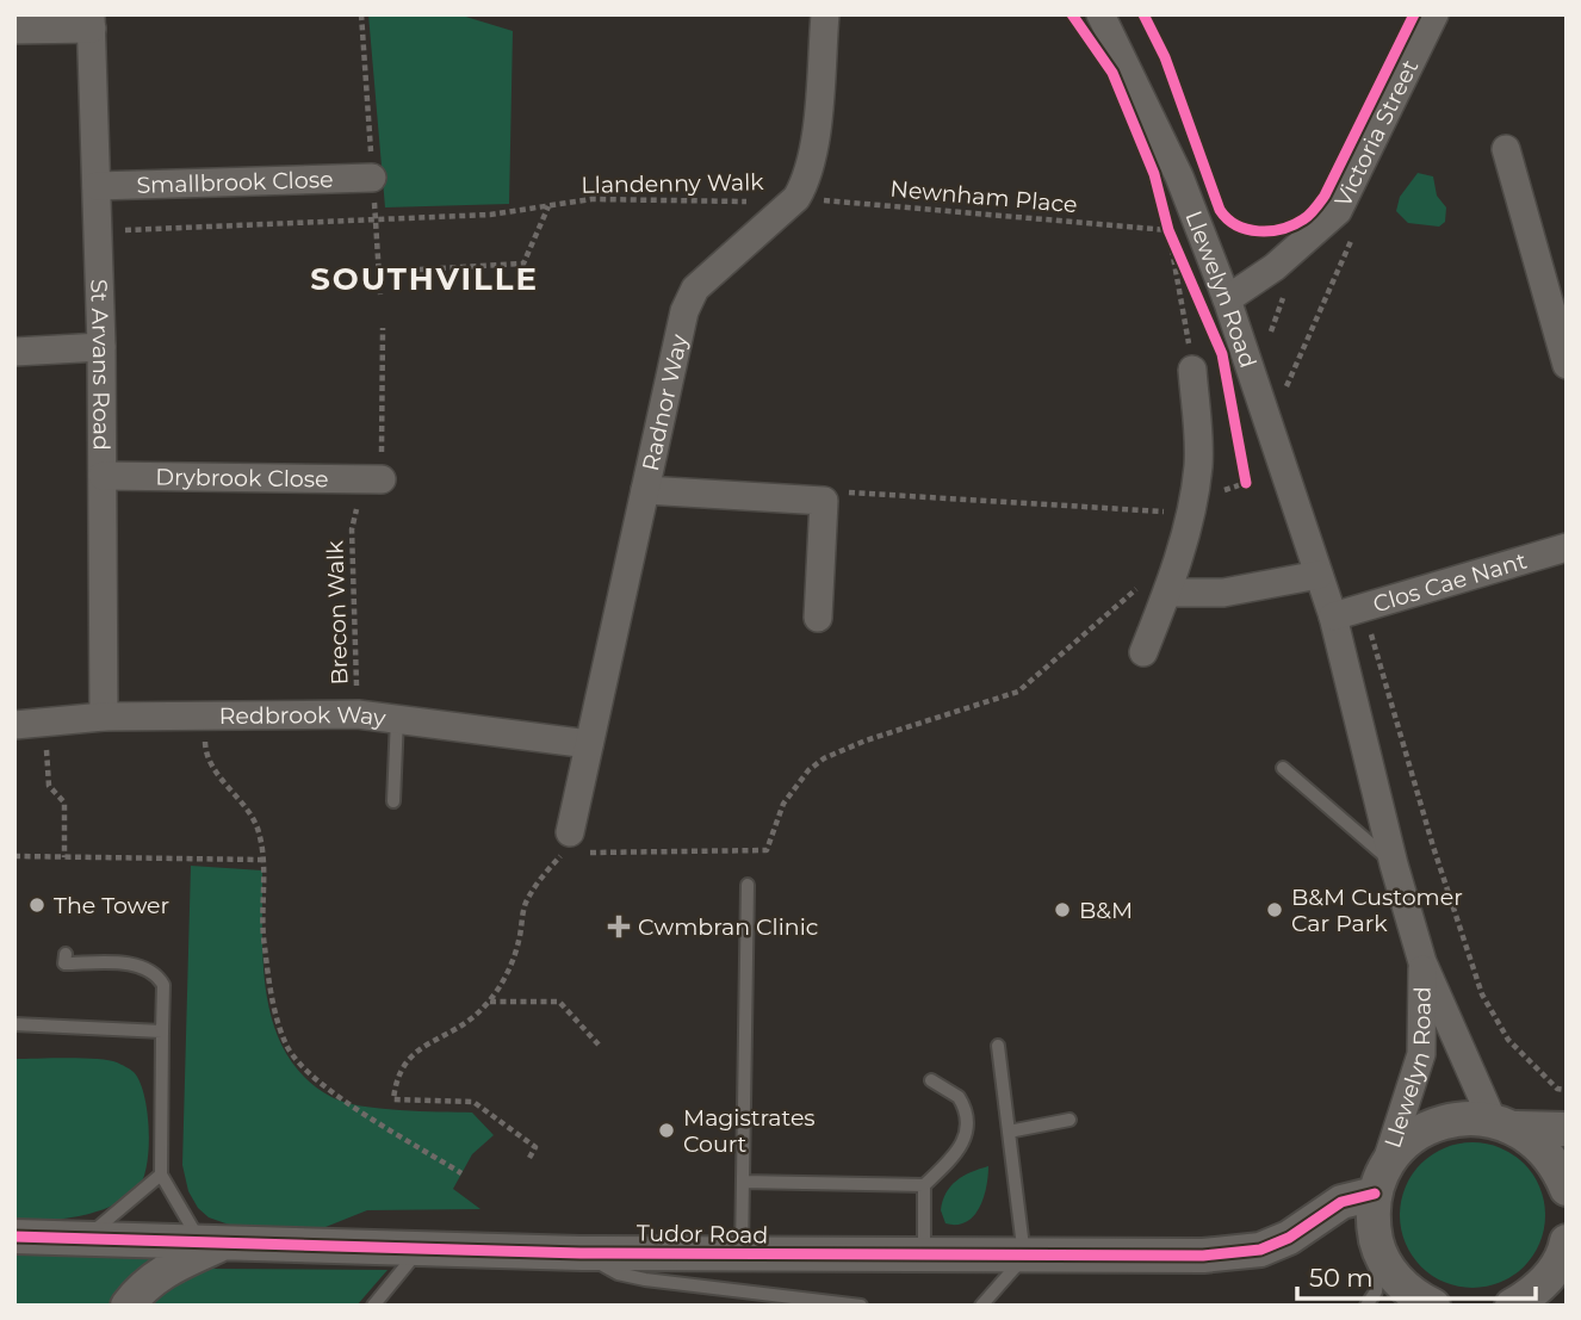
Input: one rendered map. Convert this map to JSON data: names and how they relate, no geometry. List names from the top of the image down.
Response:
{
  "streets": {
    "street": [
      "Victoria Street",
      "Smallbrook Close",
      "Llewelyn Road",
      "St Arvans Road",
      "Radnor Way",
      "Drybrook Close",
      "Clos Cae Nant",
      "Redbrook Way",
      "Tudor Road"
    ],
    "path": ["Llandenny Walk", "Newnham Place", "Brecon Walk"]
  },
  "crossings": [
    ["Victoria Street", "Llewelyn Road"],
    ["Smallbrook Close", "St Arvans Road"],
    ["Llandenny Walk", "Newnham Place"],
    ["Llandenny Walk", "St Arvans Road"],
    ["Llandenny Walk", "Radnor Way"],
    ["Newnham Place", "Radnor Way"],
    ["Llewelyn Road", "Clos Cae Nant"],
    ["Llewelyn Road", "Tudor Road"],
    ["St Arvans Road", "Drybrook Close"],
    ["St Arvans Road", "Redbrook Way"],
    ["Radnor Way", "Redbrook Way"],
    ["Drybrook Close", "Brecon Walk"],
    ["Brecon Walk", "Redbrook Way"]
  ],
  "districts": ["SOUTHVILLE"],
  "places": {
    "other": [
      "The Tower",
      "B&M",
      "B&M Customer Car Park",
      "Magistrates Court"
    ],
    "health": ["Cwmbran Clinic"]
  },
  "scale_bar": "50 m"
}
